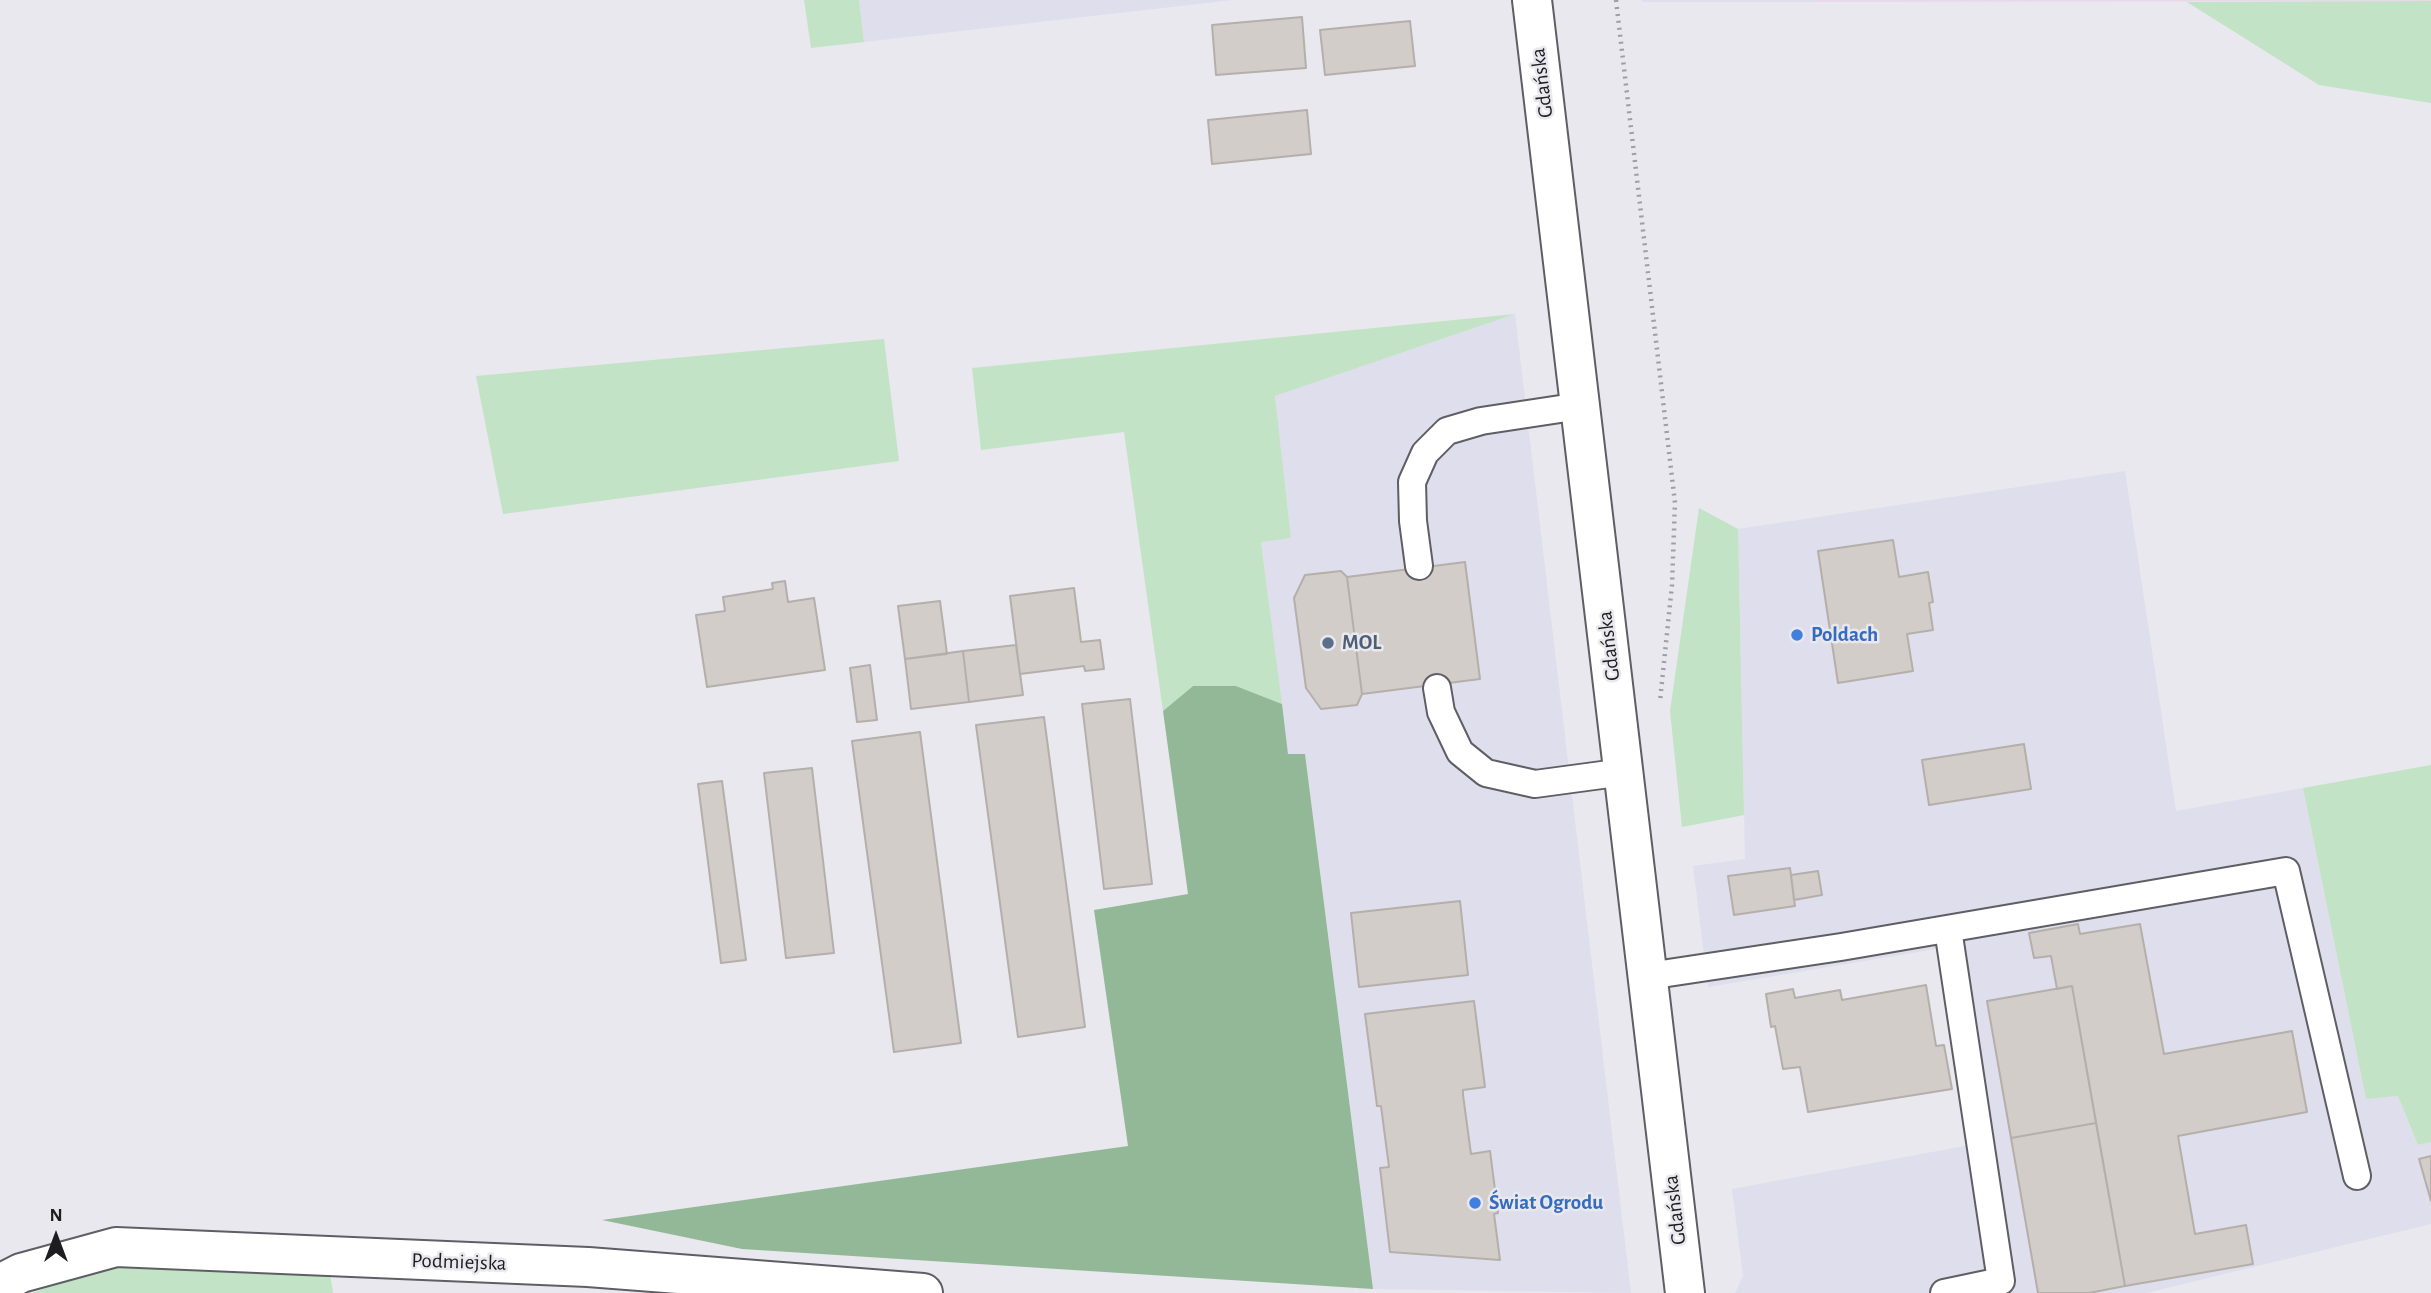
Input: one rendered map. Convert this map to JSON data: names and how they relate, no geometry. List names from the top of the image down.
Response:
{
  "streets": {
    "main road": ["Gdańska", "Podmiejska"]
  },
  "places": ["Poldach", "MOL", "Świat Ogrodu"],
  "north": "top"
}
